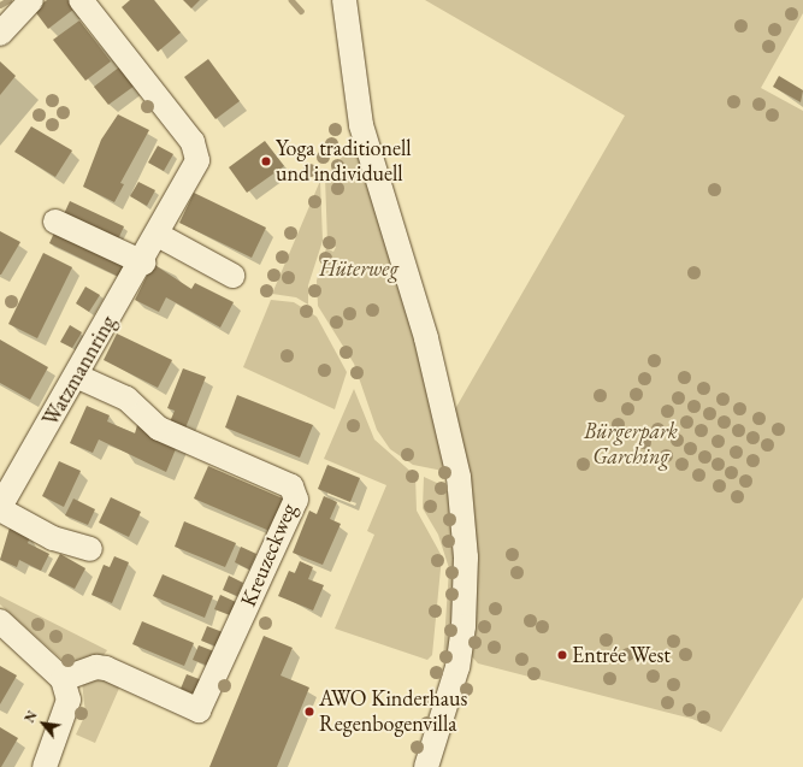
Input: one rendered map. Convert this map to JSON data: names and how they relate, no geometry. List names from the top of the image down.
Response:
{
  "streets": {
    "street": ["Watzmannring", "Kreuzeckweg"]
  },
  "crossings": [
    ["Watzmannring", "Kreuzeckweg"]
  ],
  "parks": ["Hüterweg", "Bürgerpark Garching"],
  "places": ["Yoga traditionell und individuell", "Entrée West", "AWO Kinderhaus Regenbogenvilla"],
  "north": "top left"
}
